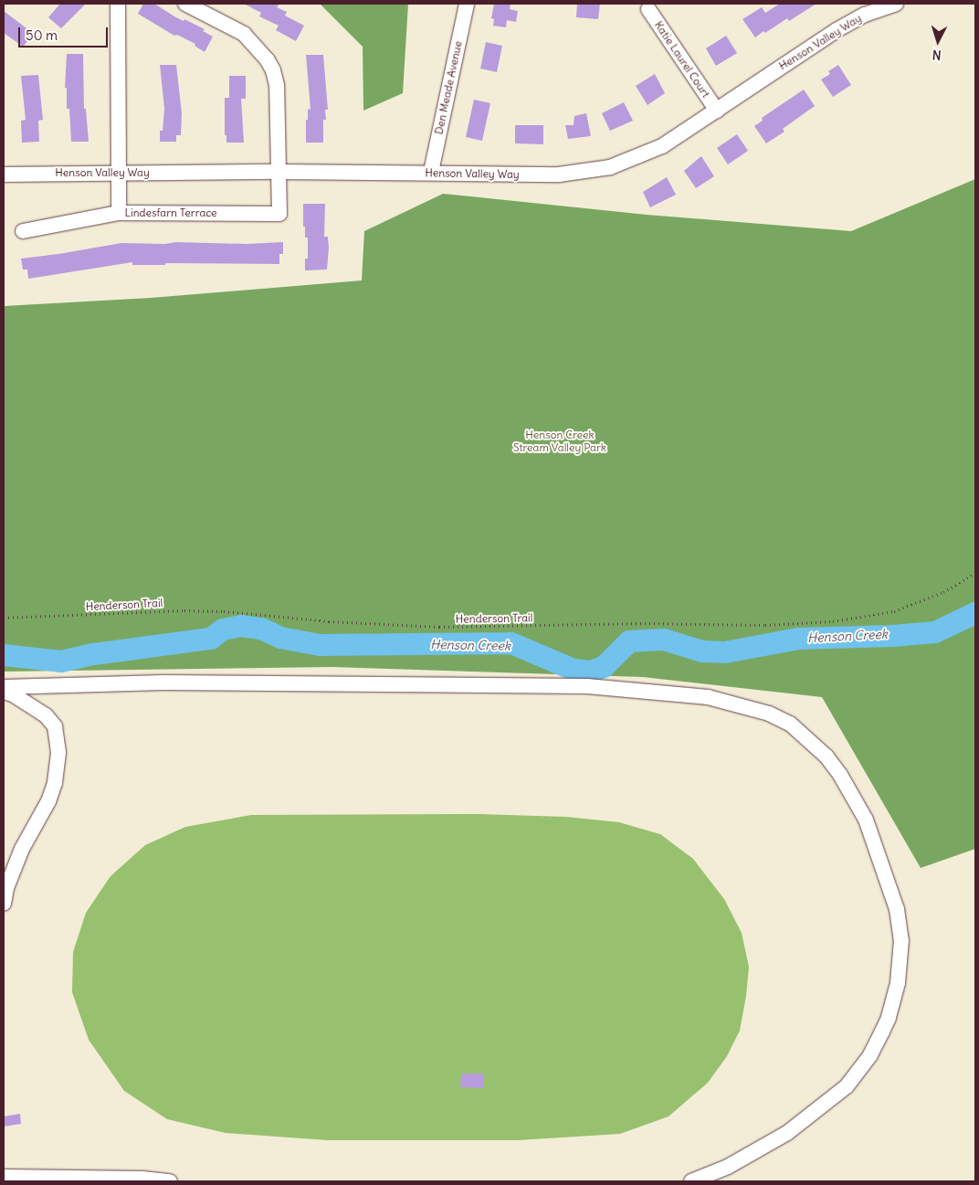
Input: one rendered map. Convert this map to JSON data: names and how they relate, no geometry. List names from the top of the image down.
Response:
{
  "streets": {
    "street": [
      "Henson Valley Way",
      "Katie Laurel Court",
      "Den Meade Avenue",
      "Lindesfarn Terrace"
    ],
    "path": ["Henderson Trail"]
  },
  "crossings": [
    ["Henson Valley Way", "Katie Laurel Court"],
    ["Henson Valley Way", "Den Meade Avenue"],
    ["Henson Valley Way", "Lindesfarn Terrace"]
  ],
  "water": ["Henson Creek"],
  "parks": ["Henson Creek Stream Valley Park"],
  "scale_bar": "50 m",
  "north": "bottom"
}
